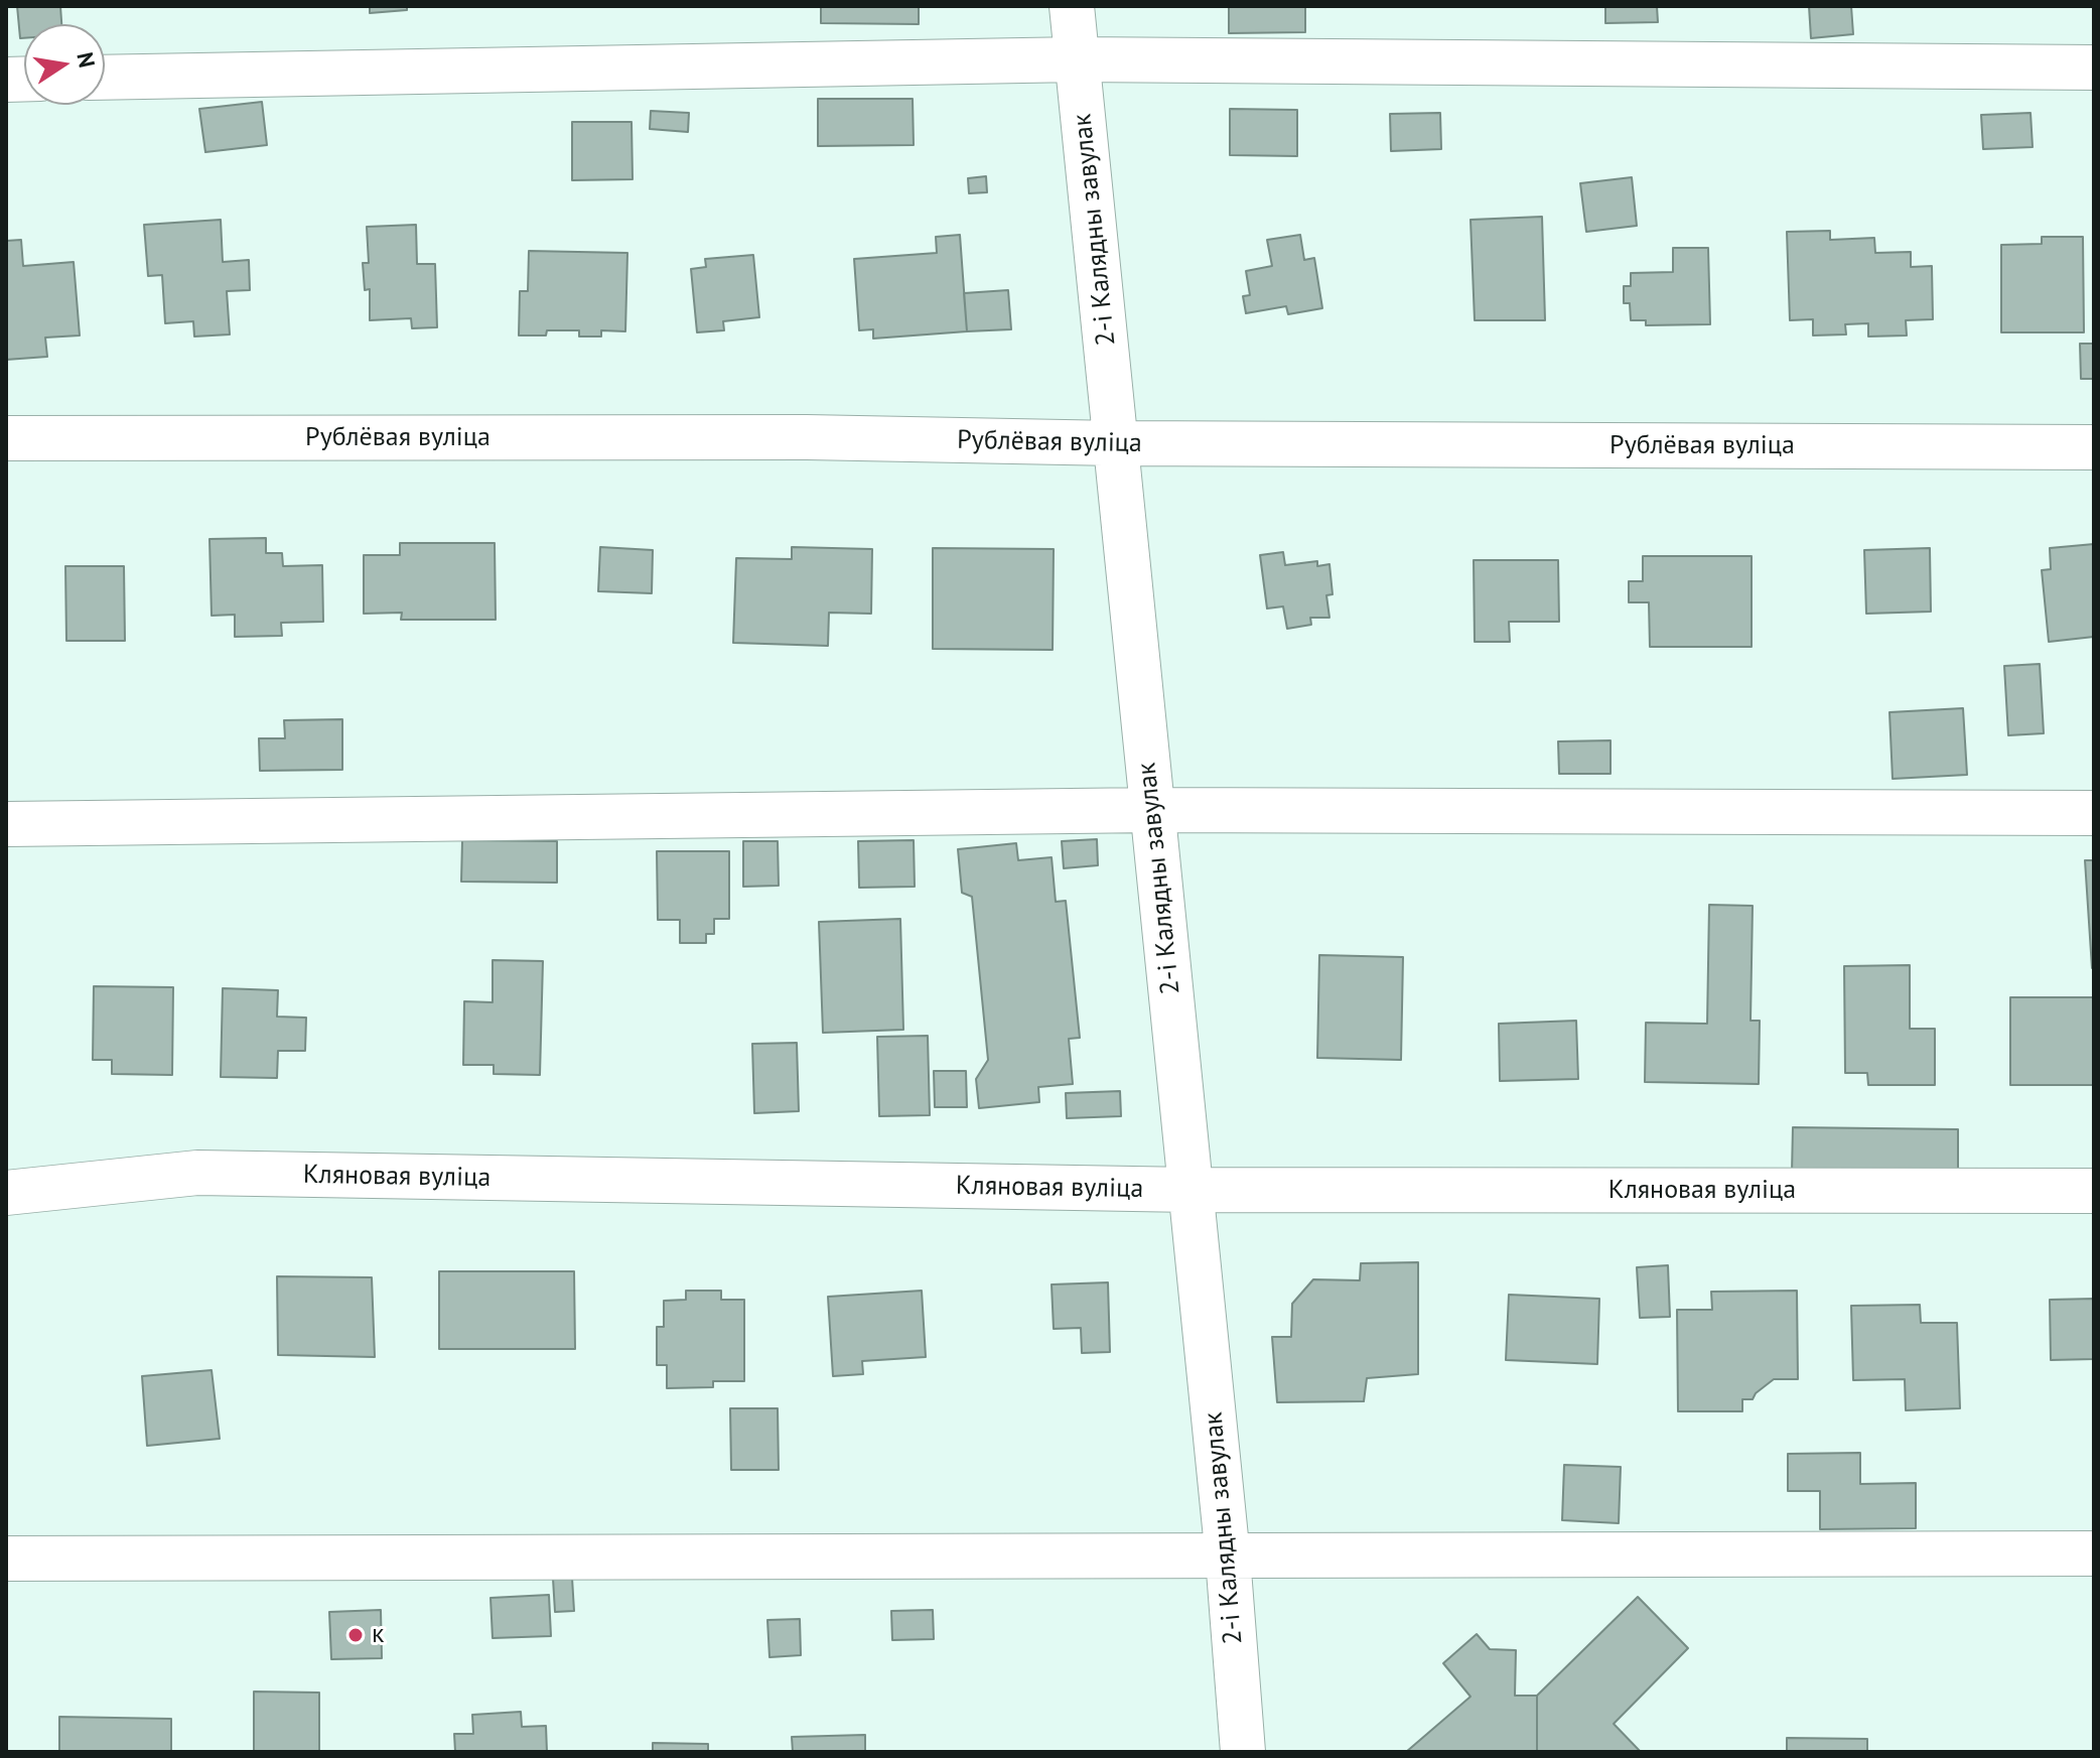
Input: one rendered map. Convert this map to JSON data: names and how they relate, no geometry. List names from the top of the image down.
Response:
{
  "streets": {
    "street": ["2-і Калядны завулак", "Рублёвая вуліца", "Кляновая вуліца"]
  },
  "crossings": [
    ["2-і Калядны завулак", "Рублёвая вуліца"],
    ["2-і Калядны завулак", "Кляновая вуліца"]
  ],
  "places": ["к"],
  "north": "right"
}
